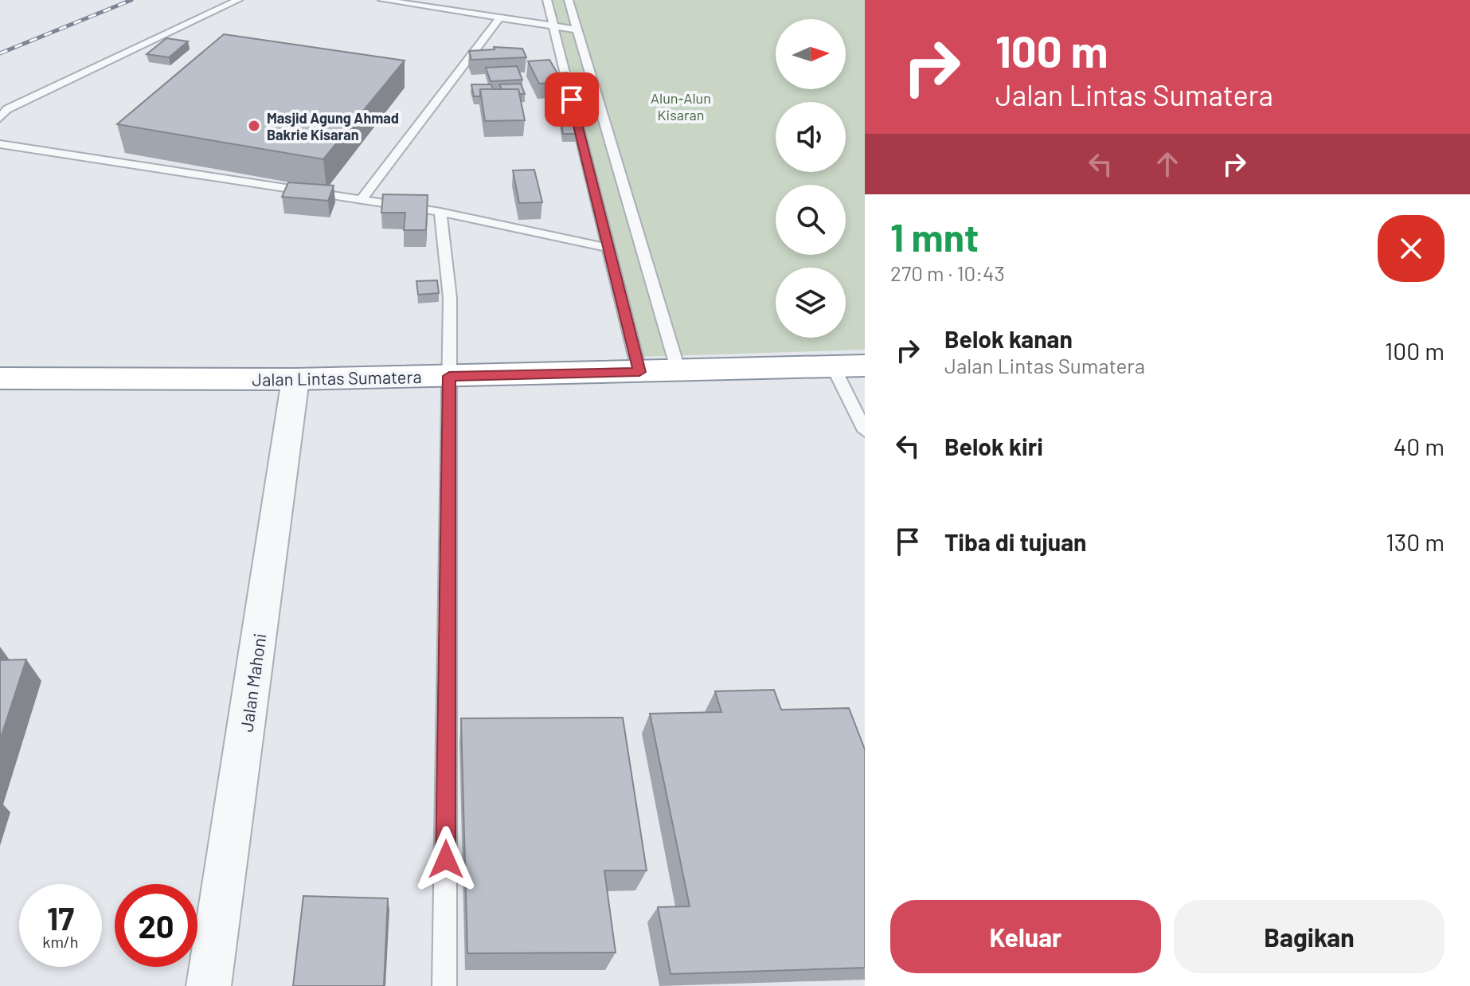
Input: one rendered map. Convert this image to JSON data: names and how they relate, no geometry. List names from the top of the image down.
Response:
{
  "streets": {
    "highway": ["Jalan Lintas Sumatera"],
    "street": ["Jalan Mahoni"]
  },
  "crossings": [
    ["Jalan Lintas Sumatera", "Jalan Mahoni"]
  ],
  "parks": ["Alun-Alun Kisaran"],
  "places": ["Masjid Agung Ahmad Bakrie Kisaran"],
  "north": "right",
  "page": {
    "turn": ["100 m", "Jalan Lintas Sumatera"],
    "heading": ["1 mnt", "270 m · 10:43"],
    "list": [
      {
        "name": "Belok kanan",
        "note": "Jalan Lintas Sumatera",
        "value": "100 m"
      },
      {
        "name": "Belok kiri",
        "value": "40 m"
      },
      {
        "name": "Tiba di tujuan",
        "value": "130 m"
      }
    ],
    "speed": "17 km/h",
    "limit": "20",
    "buttons": ["Keluar", "Bagikan"]
  }
}
